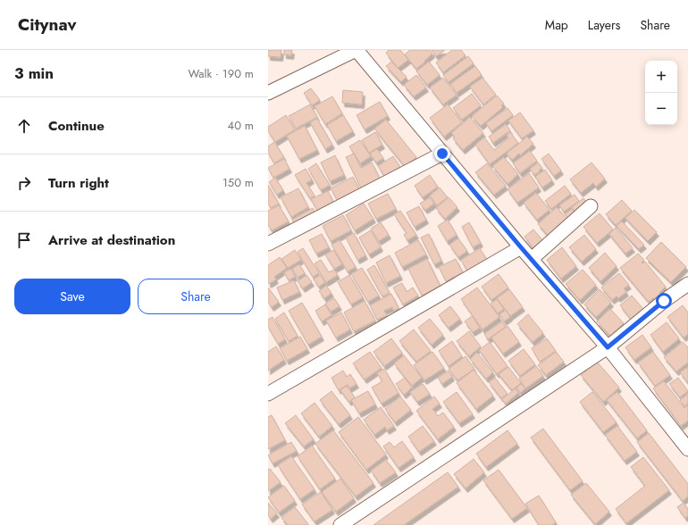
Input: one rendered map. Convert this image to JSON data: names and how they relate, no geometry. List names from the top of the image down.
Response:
{
  "page": {
    "header": "Citynav",
    "nav": ["Map", "Layers", "Share"],
    "heading": ["3 min", "Walk · 190 m"],
    "map_buttons": ["+", "−"],
    "list": [
      ["Continue", "40 m"],
      ["Turn right", "150 m"],
      "Arrive at destination"
    ],
    "buttons": ["Save", "Share"]
  }
}
